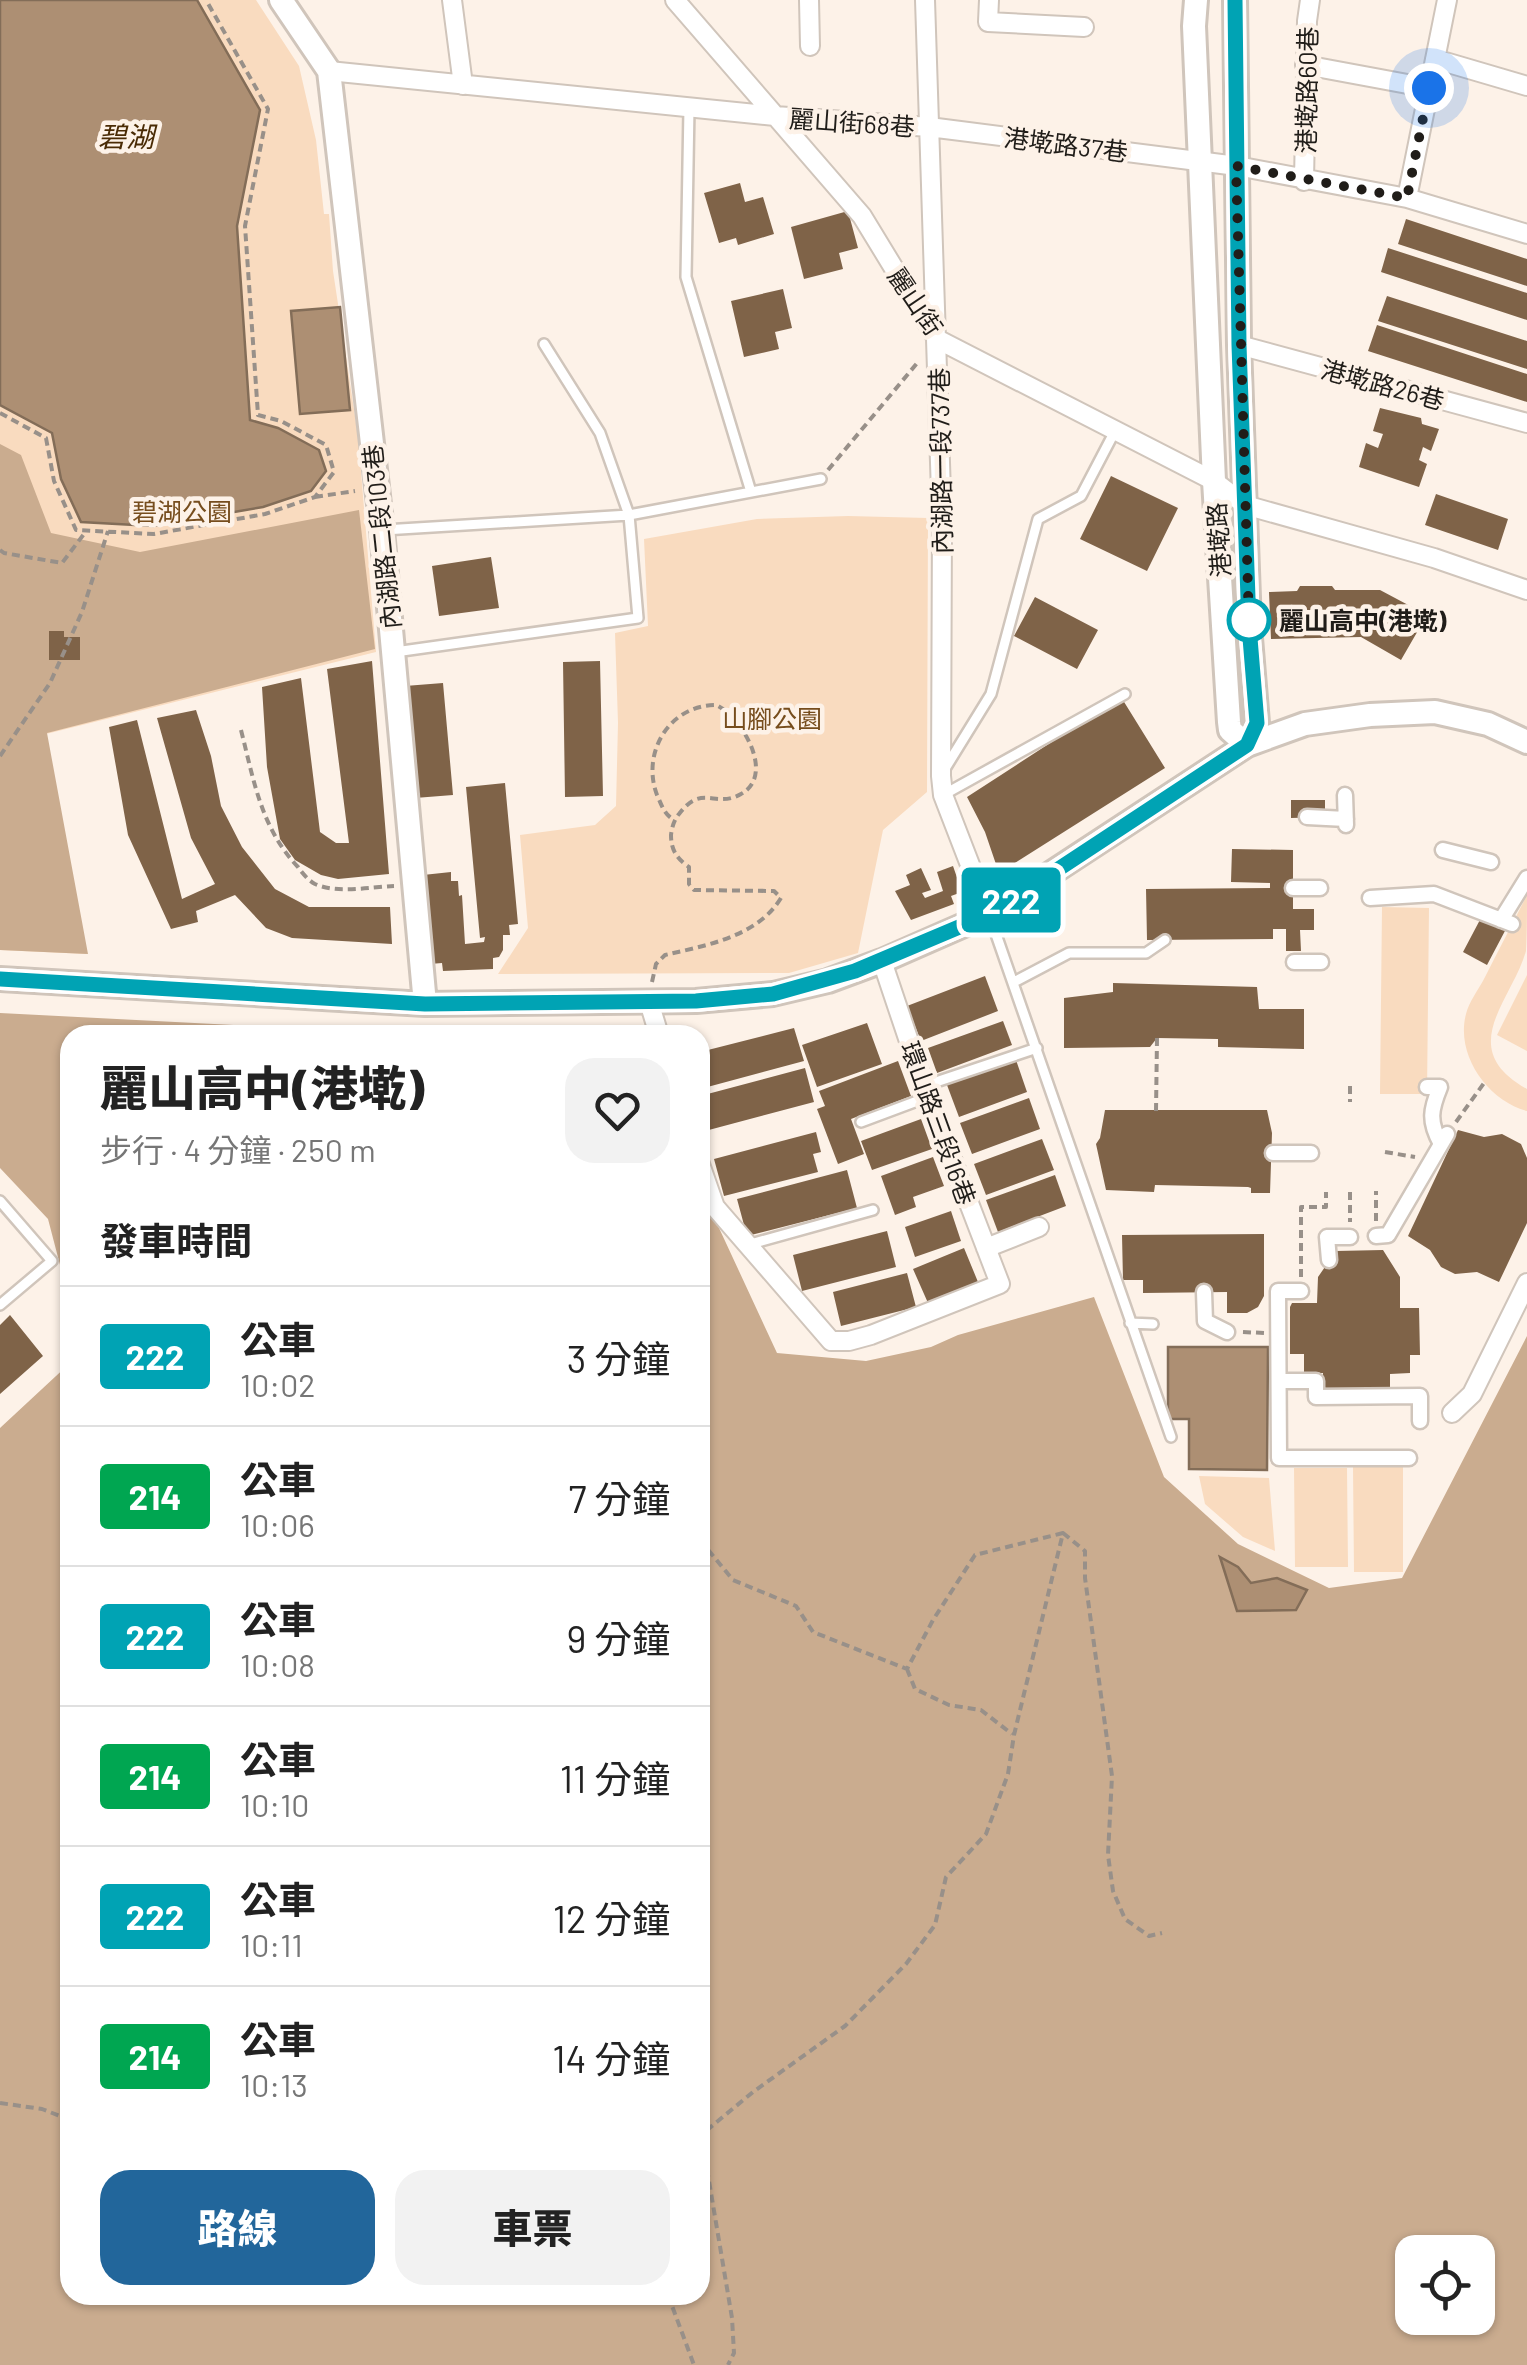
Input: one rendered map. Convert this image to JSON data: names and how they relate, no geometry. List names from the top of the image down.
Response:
{
  "streets": {
    "street": [
      "港墘路60巷",
      "麗山街68巷",
      "港墘路37巷",
      "麗山街",
      "港墘路26巷",
      "內湖路一段737巷",
      "內湖路二段103巷",
      "港墘路",
      "環山路三段16巷"
    ]
  },
  "crossings": [
    ["港墘路60巷", "港墘路37巷"],
    ["麗山街68巷", "港墘路37巷"],
    ["麗山街68巷", "麗山街"],
    ["麗山街68巷", "內湖路一段737巷"],
    ["港墘路37巷", "內湖路一段737巷"],
    ["港墘路37巷", "港墘路"],
    ["麗山街", "內湖路一段737巷"],
    ["麗山街", "港墘路"],
    ["港墘路26巷", "港墘路"]
  ],
  "water": ["碧湖"],
  "parks": ["碧湖公園", "山腳公園"],
  "places": ["麗山高中(港墘)"],
  "lines": ["bus line 222"],
  "page": {
    "on_map": "222",
    "heading": [
      ["麗山高中(港墘)", "步行 · 4 分鐘 · 250 m"],
      "發車時間"
    ],
    "list": [
      {
        "mark": "222",
        "name": "公車",
        "note": "10:02",
        "value": "3 分鐘"
      },
      {
        "mark": "214",
        "name": "公車",
        "note": "10:06",
        "value": "7 分鐘"
      },
      {
        "mark": "222",
        "name": "公車",
        "note": "10:08",
        "value": "9 分鐘"
      },
      {
        "mark": "214",
        "name": "公車",
        "note": "10:10",
        "value": "11 分鐘"
      },
      {
        "mark": "222",
        "name": "公車",
        "note": "10:11",
        "value": "12 分鐘"
      },
      {
        "mark": "214",
        "name": "公車",
        "note": "10:13",
        "value": "14 分鐘"
      }
    ],
    "buttons": ["路線", "車票"]
  }
}
